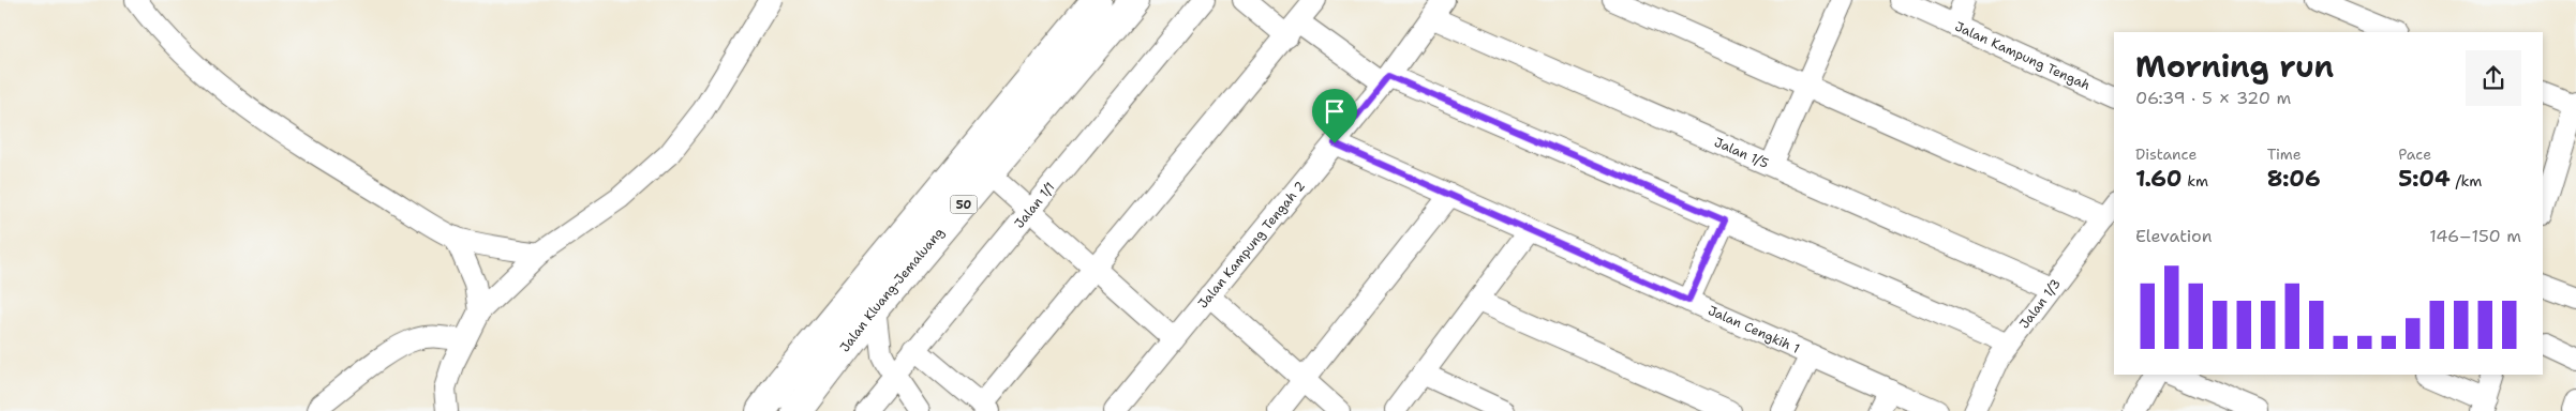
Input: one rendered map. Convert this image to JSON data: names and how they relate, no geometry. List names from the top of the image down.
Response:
{
  "streets": {
    "highway": ["50", "Jalan Kluang-Jemaluang"],
    "street": [
      "Jalan Kampung Tengah",
      "Jalan 1/5",
      "Jalan 1/1",
      "Jalan Kampung Tengah 2",
      "Jalan 1/3",
      "Jalan Cengkih 1"
    ]
  },
  "crossings": [
    ["Jalan 1/5", "Jalan Kampung Tengah 2"],
    ["Jalan 1/5", "Jalan 1/3"],
    ["Jalan Kampung Tengah 2", "Jalan Cengkih 1"]
  ],
  "page": {
    "heading": ["Morning run", "06:39 · 5 × 320 m"],
    "stats": [
      ["Distance", "1.60 km"],
      ["Time", "8:06"],
      ["Pace", "5:04 /km"]
    ],
    "chart": ["Elevation", "146–150 m"]
  }
}
